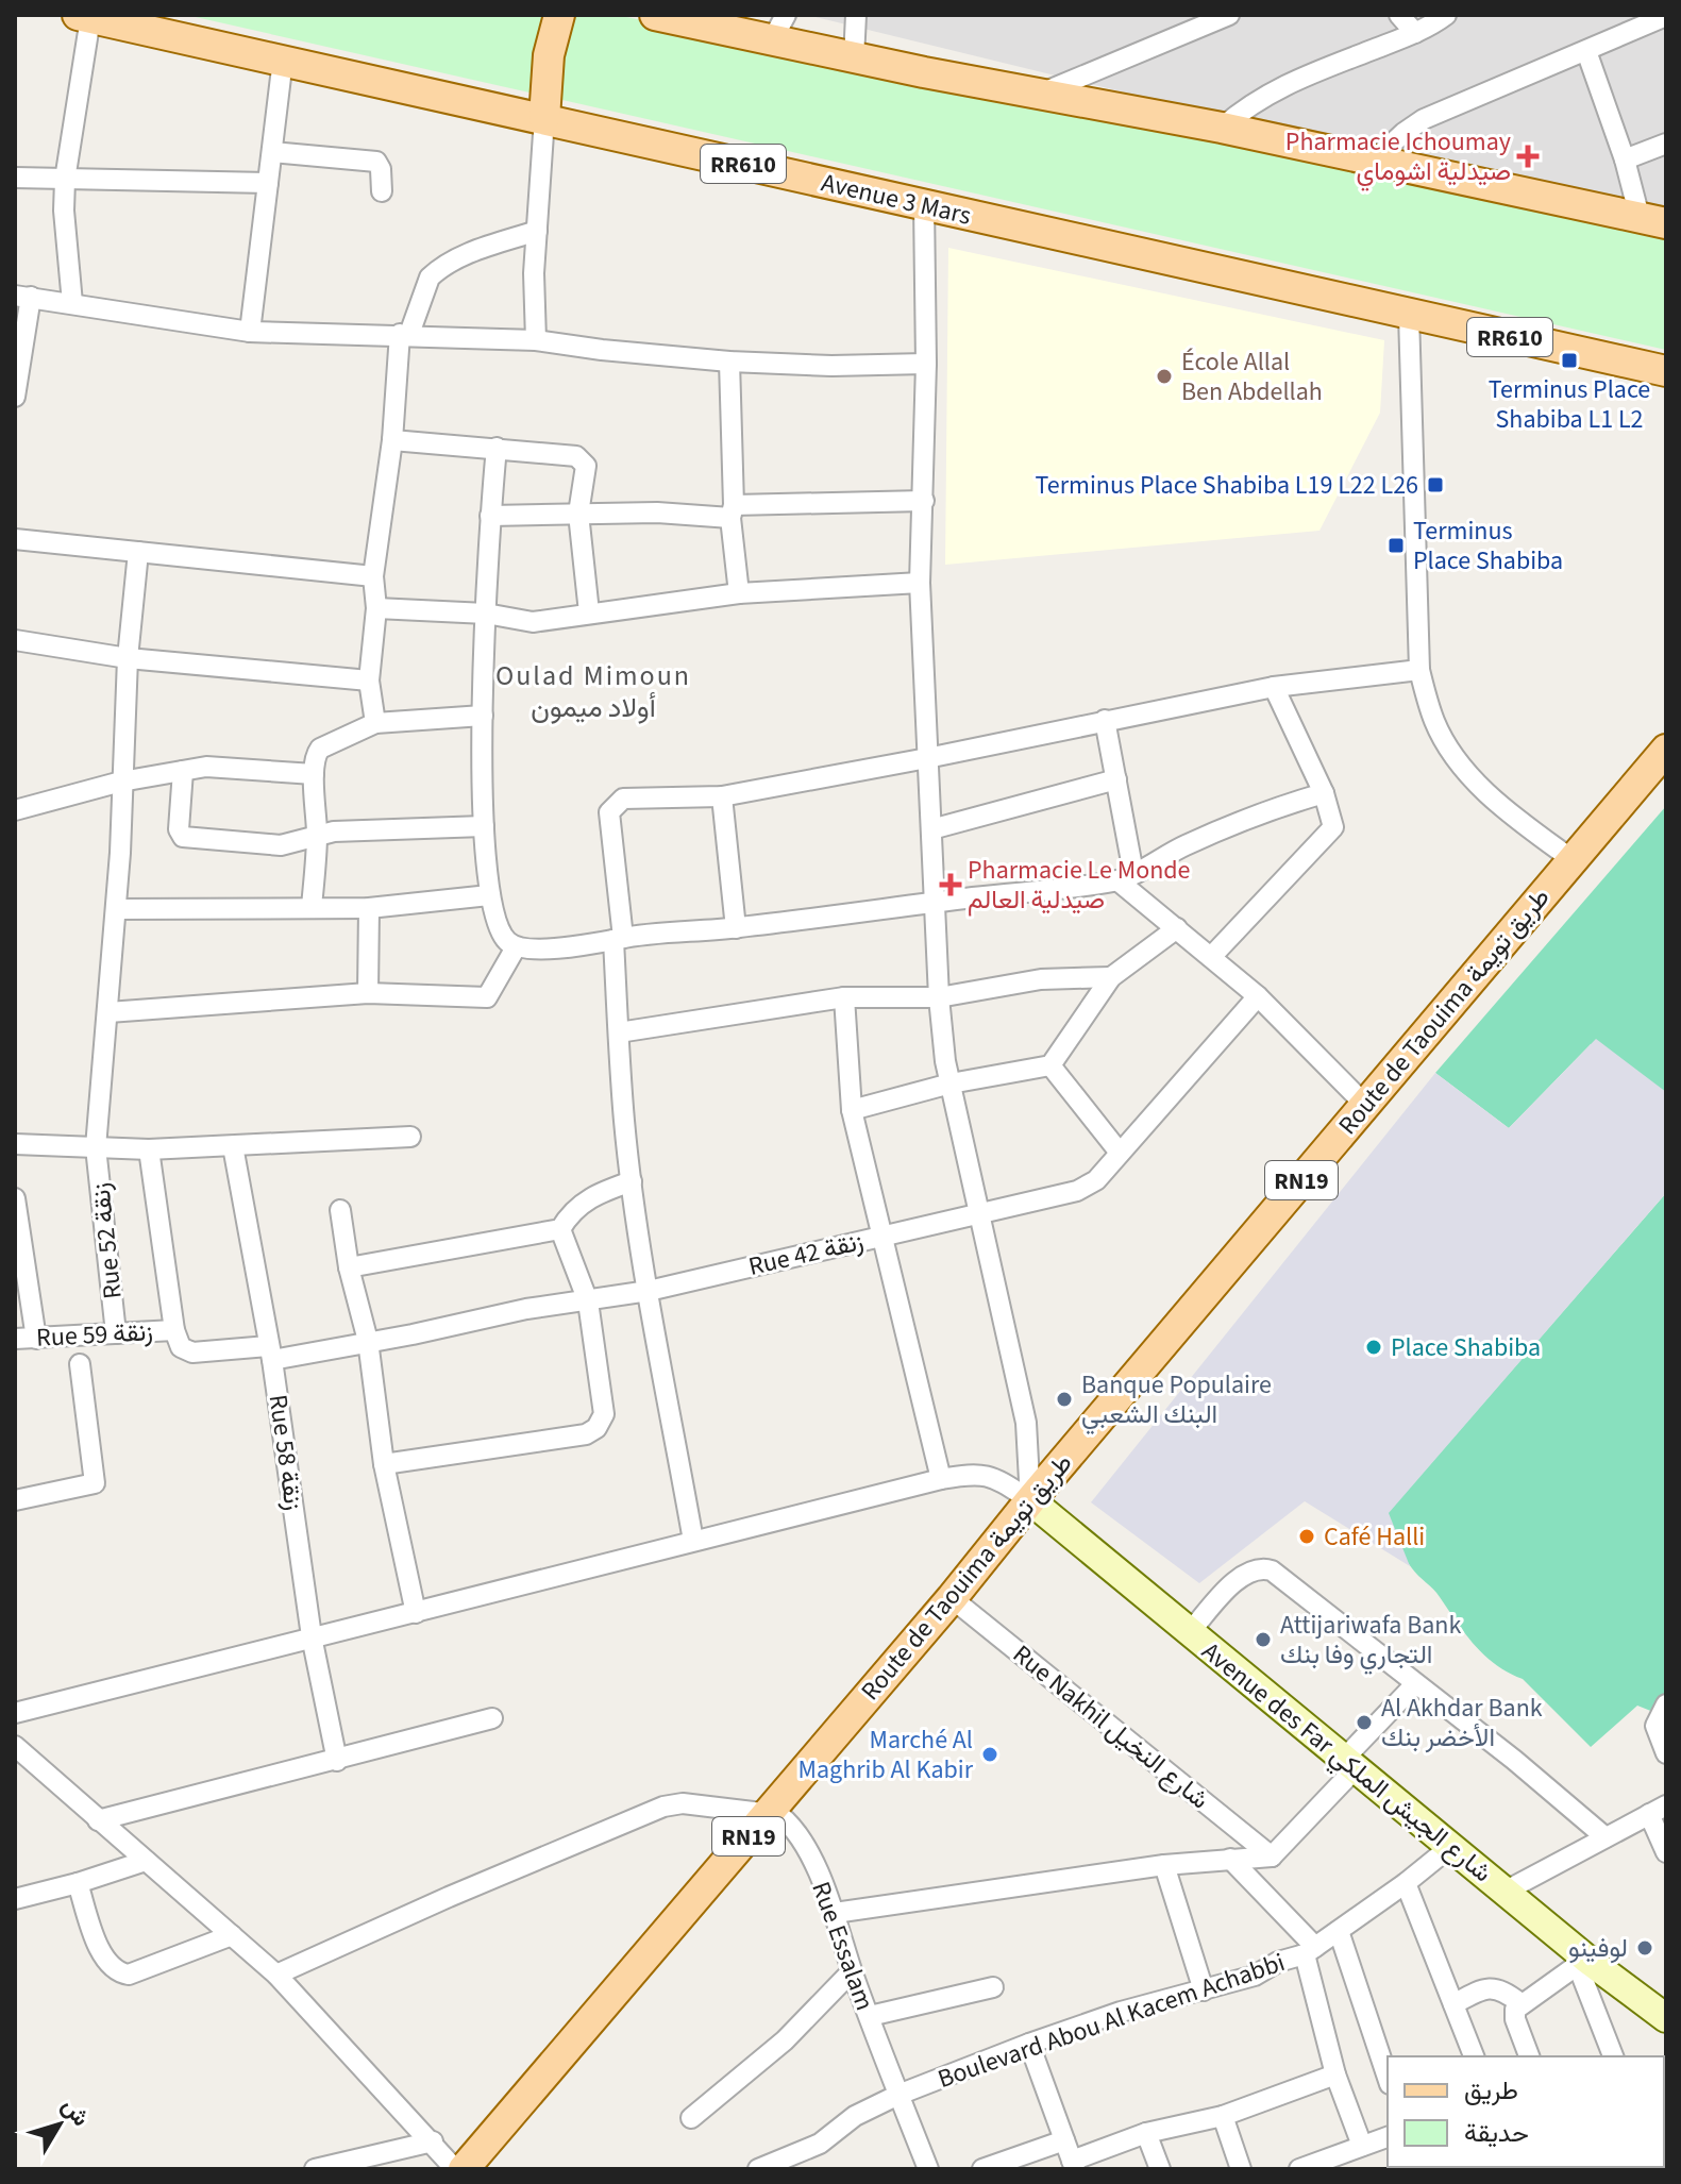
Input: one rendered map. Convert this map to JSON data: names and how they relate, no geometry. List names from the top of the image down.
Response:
{
  "streets": {
    "main road": [
      "RR610",
      "Avenue 3 Mars",
      "Route de Taouima طريق تويمة",
      "RN19",
      "Avenue des Far شارع الجيش الملكي"
    ],
    "street": [
      "Rue 52 زنقة",
      "Rue 42 زنقة",
      "Rue 59 زنقة",
      "Rue 58 زنقة",
      "Rue Nakhil شارع النخيل",
      "Rue Essalam",
      "Boulevard Abou Al Kacem Achabbi"
    ]
  },
  "crossings": [
    ["Route de Taouima طريق تويمة", "Rue Nakhil شارع النخيل"],
    ["Route de Taouima طريق تويمة", "Avenue des Far شارع الجيش الملكي"],
    ["Route de Taouima طريق تويمة", "Rue Essalam"],
    ["Rue 52 زنقة", "Rue 59 زنقة"],
    ["Rue 42 زنقة", "Rue 59 زنقة"],
    ["Rue 42 زنقة", "Rue 58 زنقة"],
    ["Avenue des Far شارع الجيش الملكي", "Boulevard Abou Al Kacem Achabbi"],
    ["Rue Essalam", "Boulevard Abou Al Kacem Achabbi"]
  ],
  "districts": ["Oulad Mimoun أولاد ميمون"],
  "places": {
    "health": ["Pharmacie Ichoumay صيدلية اشوماي", "Pharmacie Le Monde صيدلية العالم"],
    "transit": ["Terminus Place Shabiba L1 L2", "Terminus Place Shabiba L19 L22 L26", "Terminus Place Shabiba"],
    "other": [
      "École Allal Ben Abdellah",
      "Place Shabiba",
      "Banque Populaire البنك الشعبي",
      "Café Halli",
      "Attijariwafa Bank التجاري وفا بنك",
      "Al Akhdar Bank الأخضر بنك",
      "Marché Al Maghrib Al Kabir",
      "لوفينو"
    ]
  },
  "legend": ["طريق", "حديقة"],
  "north": "top right"
}
